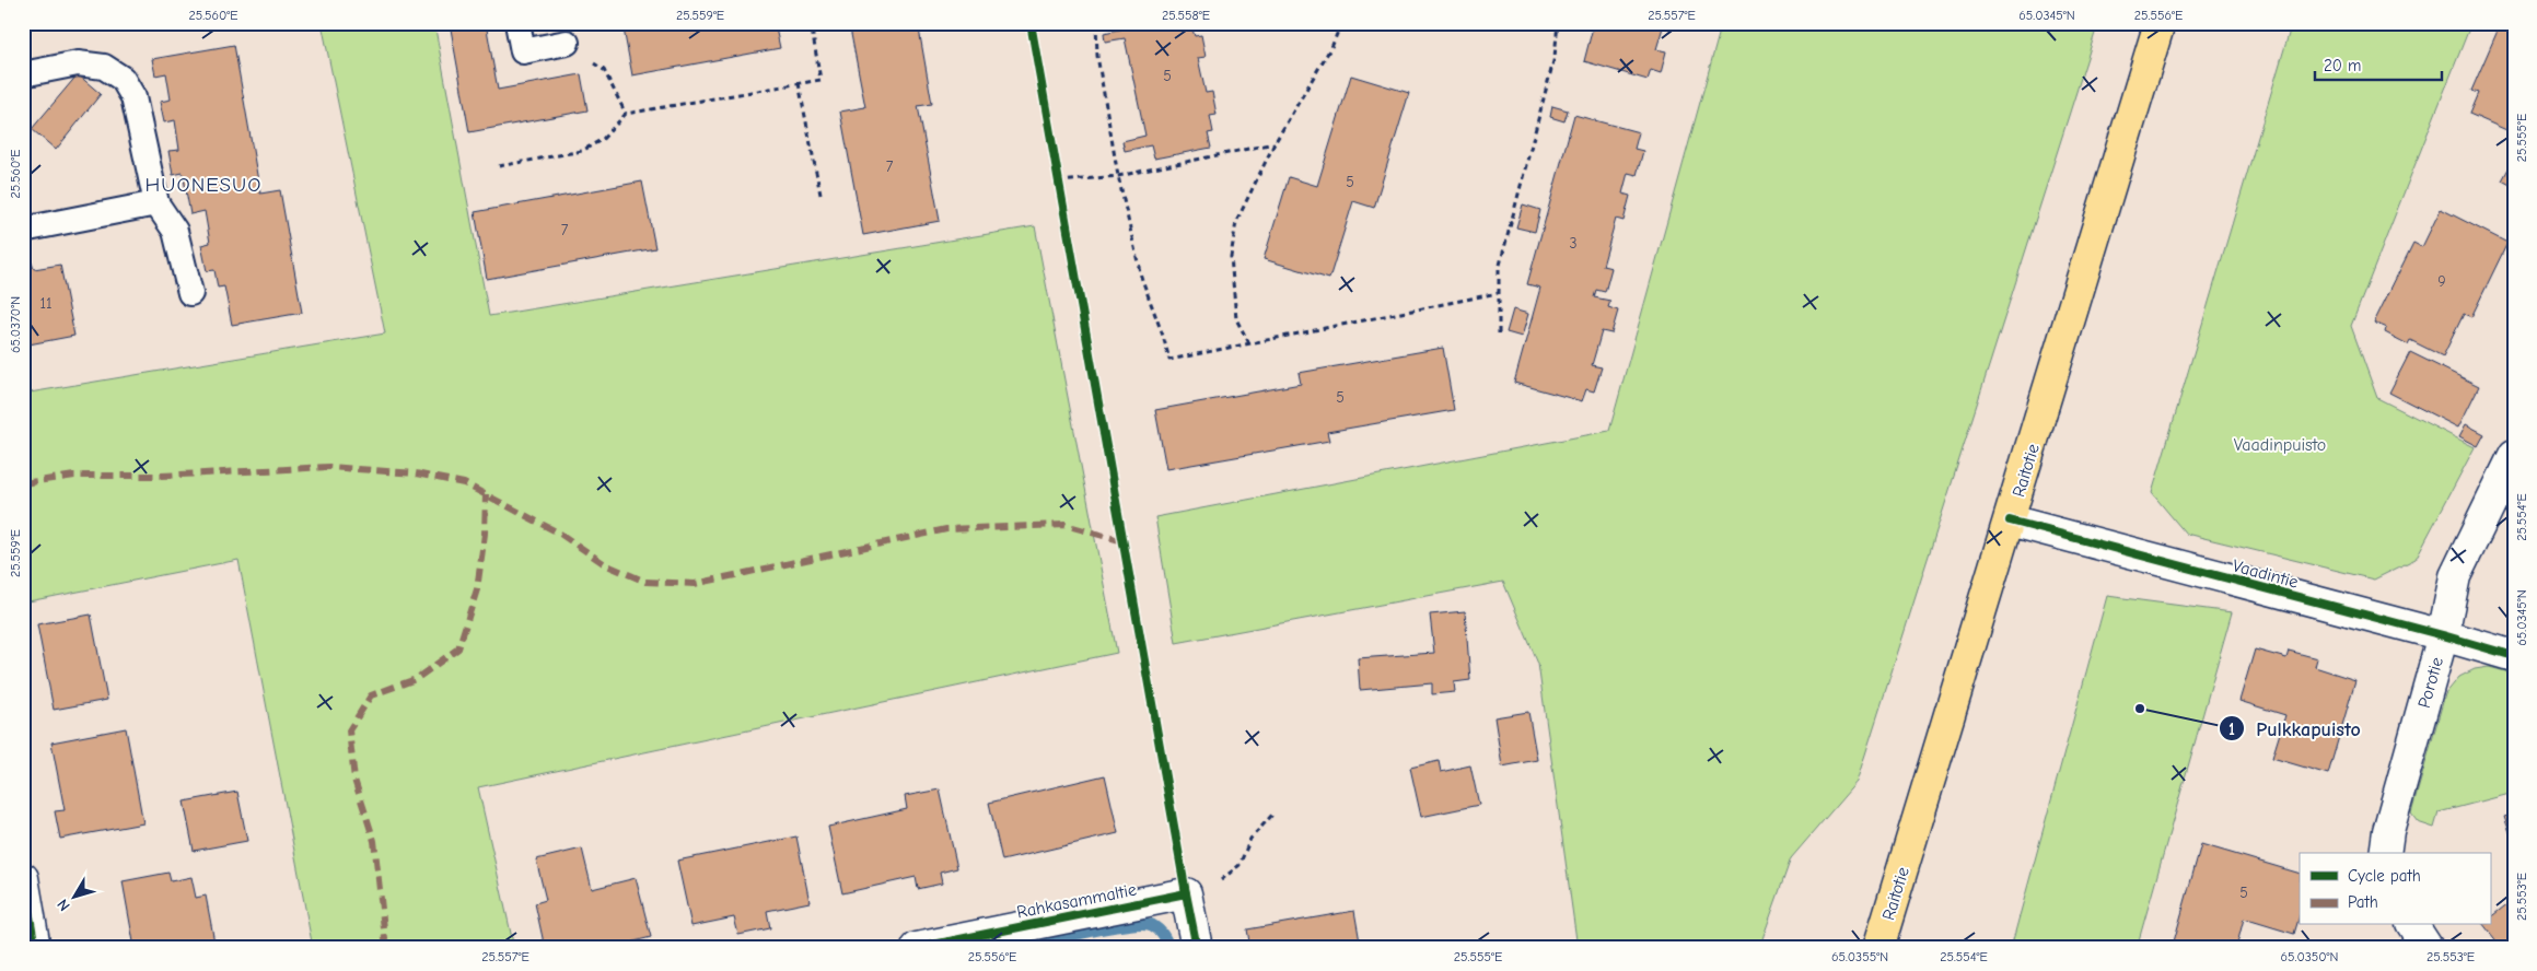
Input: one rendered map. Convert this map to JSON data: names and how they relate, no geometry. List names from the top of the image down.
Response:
{
  "streets": {
    "main road": ["Raitotie"],
    "street": ["Vaadintie", "Porotie", "Rahkasammaltie"]
  },
  "crossings": [
    ["Raitotie", "Vaadintie"],
    ["Vaadintie", "Porotie"]
  ],
  "districts": ["HUONESUO"],
  "parks": ["Vaadinpuisto"],
  "places": ["Pulkkapuisto"],
  "house_numbers": [
    "5",
    "7",
    "5",
    "7",
    "3",
    "9",
    "11",
    "5",
    "5"
  ],
  "legend": ["Cycle path", "Path"],
  "scale_bar": "20 m",
  "north": "bottom left",
  "coordinates": [
    "25.560°E",
    "25.559°E",
    "25.558°E",
    "25.557°E",
    "65.0345°N",
    "25.556°E",
    "25.555°E",
    "65.0370°N",
    "25.554°E",
    "25.553°E",
    "65.0355°N",
    "65.0350°N"
  ]
}
